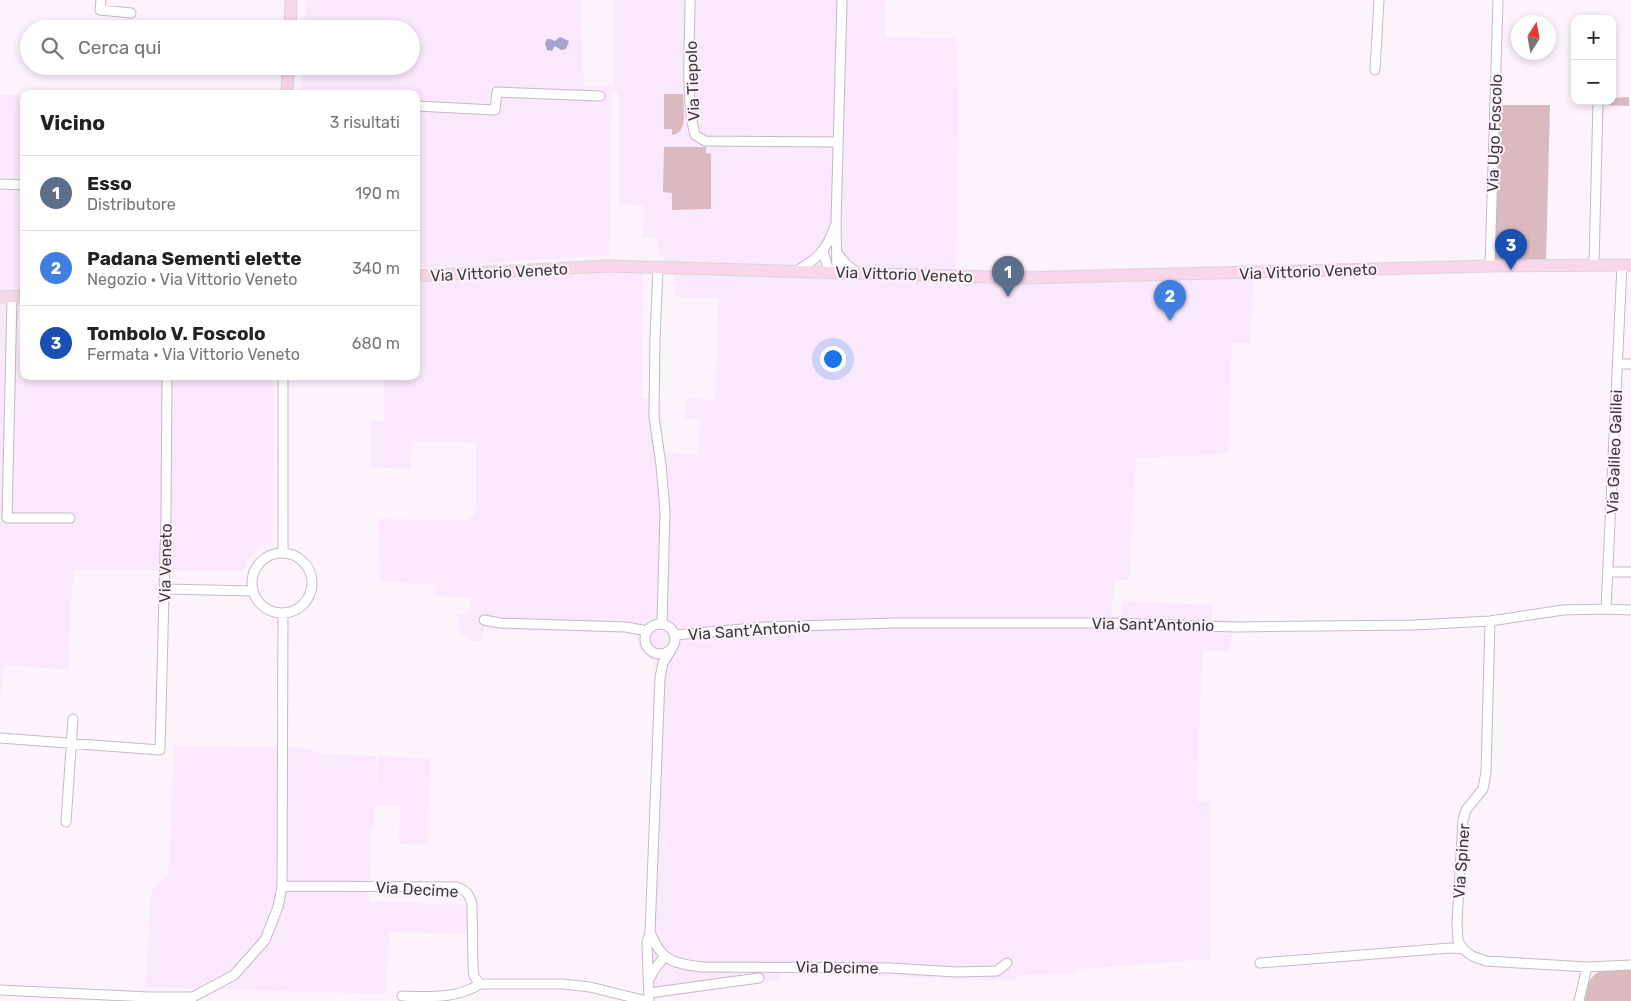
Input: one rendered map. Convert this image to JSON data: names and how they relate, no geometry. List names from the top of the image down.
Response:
{
  "streets": {
    "main road": ["Via Vittorio Veneto"],
    "street": [
      "Via Tiepolo",
      "Via Ugo Foscolo",
      "Via Galileo Galilei",
      "Via Veneto",
      "Via Sant'Antonio",
      "Via Spiner",
      "Via Decime"
    ]
  },
  "crossings": [
    ["Via Ugo Foscolo", "Via Vittorio Veneto"],
    ["Via Vittorio Veneto", "Via Galileo Galilei"],
    ["Via Galileo Galilei", "Via Sant'Antonio"],
    ["Via Sant'Antonio", "Via Spiner"]
  ],
  "north": "top",
  "page": {
    "map_buttons": ["+", "−"],
    "search": "Cerca qui",
    "heading": ["Vicino", "3 risultati"],
    "list": [
      {
        "mark": "1",
        "name": "Esso",
        "note": "Distributore",
        "value": "190 m"
      },
      {
        "mark": "2",
        "name": "Padana Sementi elette",
        "note": "Negozio · Via Vittorio Veneto",
        "value": "340 m"
      },
      {
        "mark": "3",
        "name": "Tombolo V. Foscolo",
        "note": "Fermata · Via Vittorio Veneto",
        "value": "680 m"
      }
    ],
    "pins": ["3", "1", "2"]
  }
}
